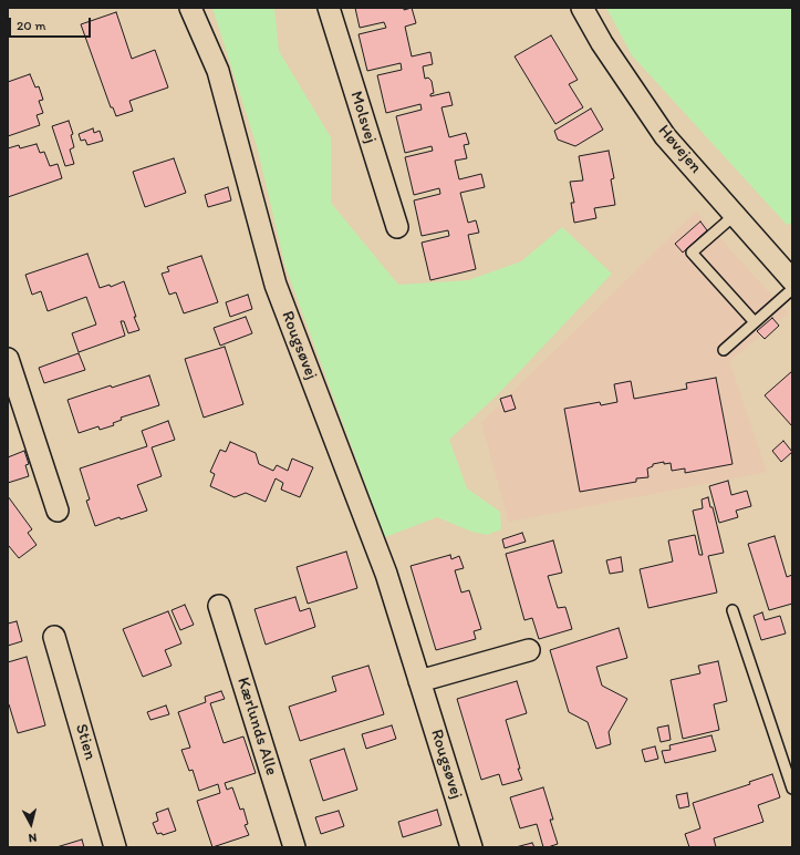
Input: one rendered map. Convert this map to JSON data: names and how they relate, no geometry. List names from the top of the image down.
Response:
{
  "streets": {
    "street": [
      "Molsvej",
      "Høvejen",
      "Rougsøvej",
      "Kærlunds Alle",
      "Stien"
    ]
  },
  "scale_bar": "20 m",
  "north": "bottom"
}
